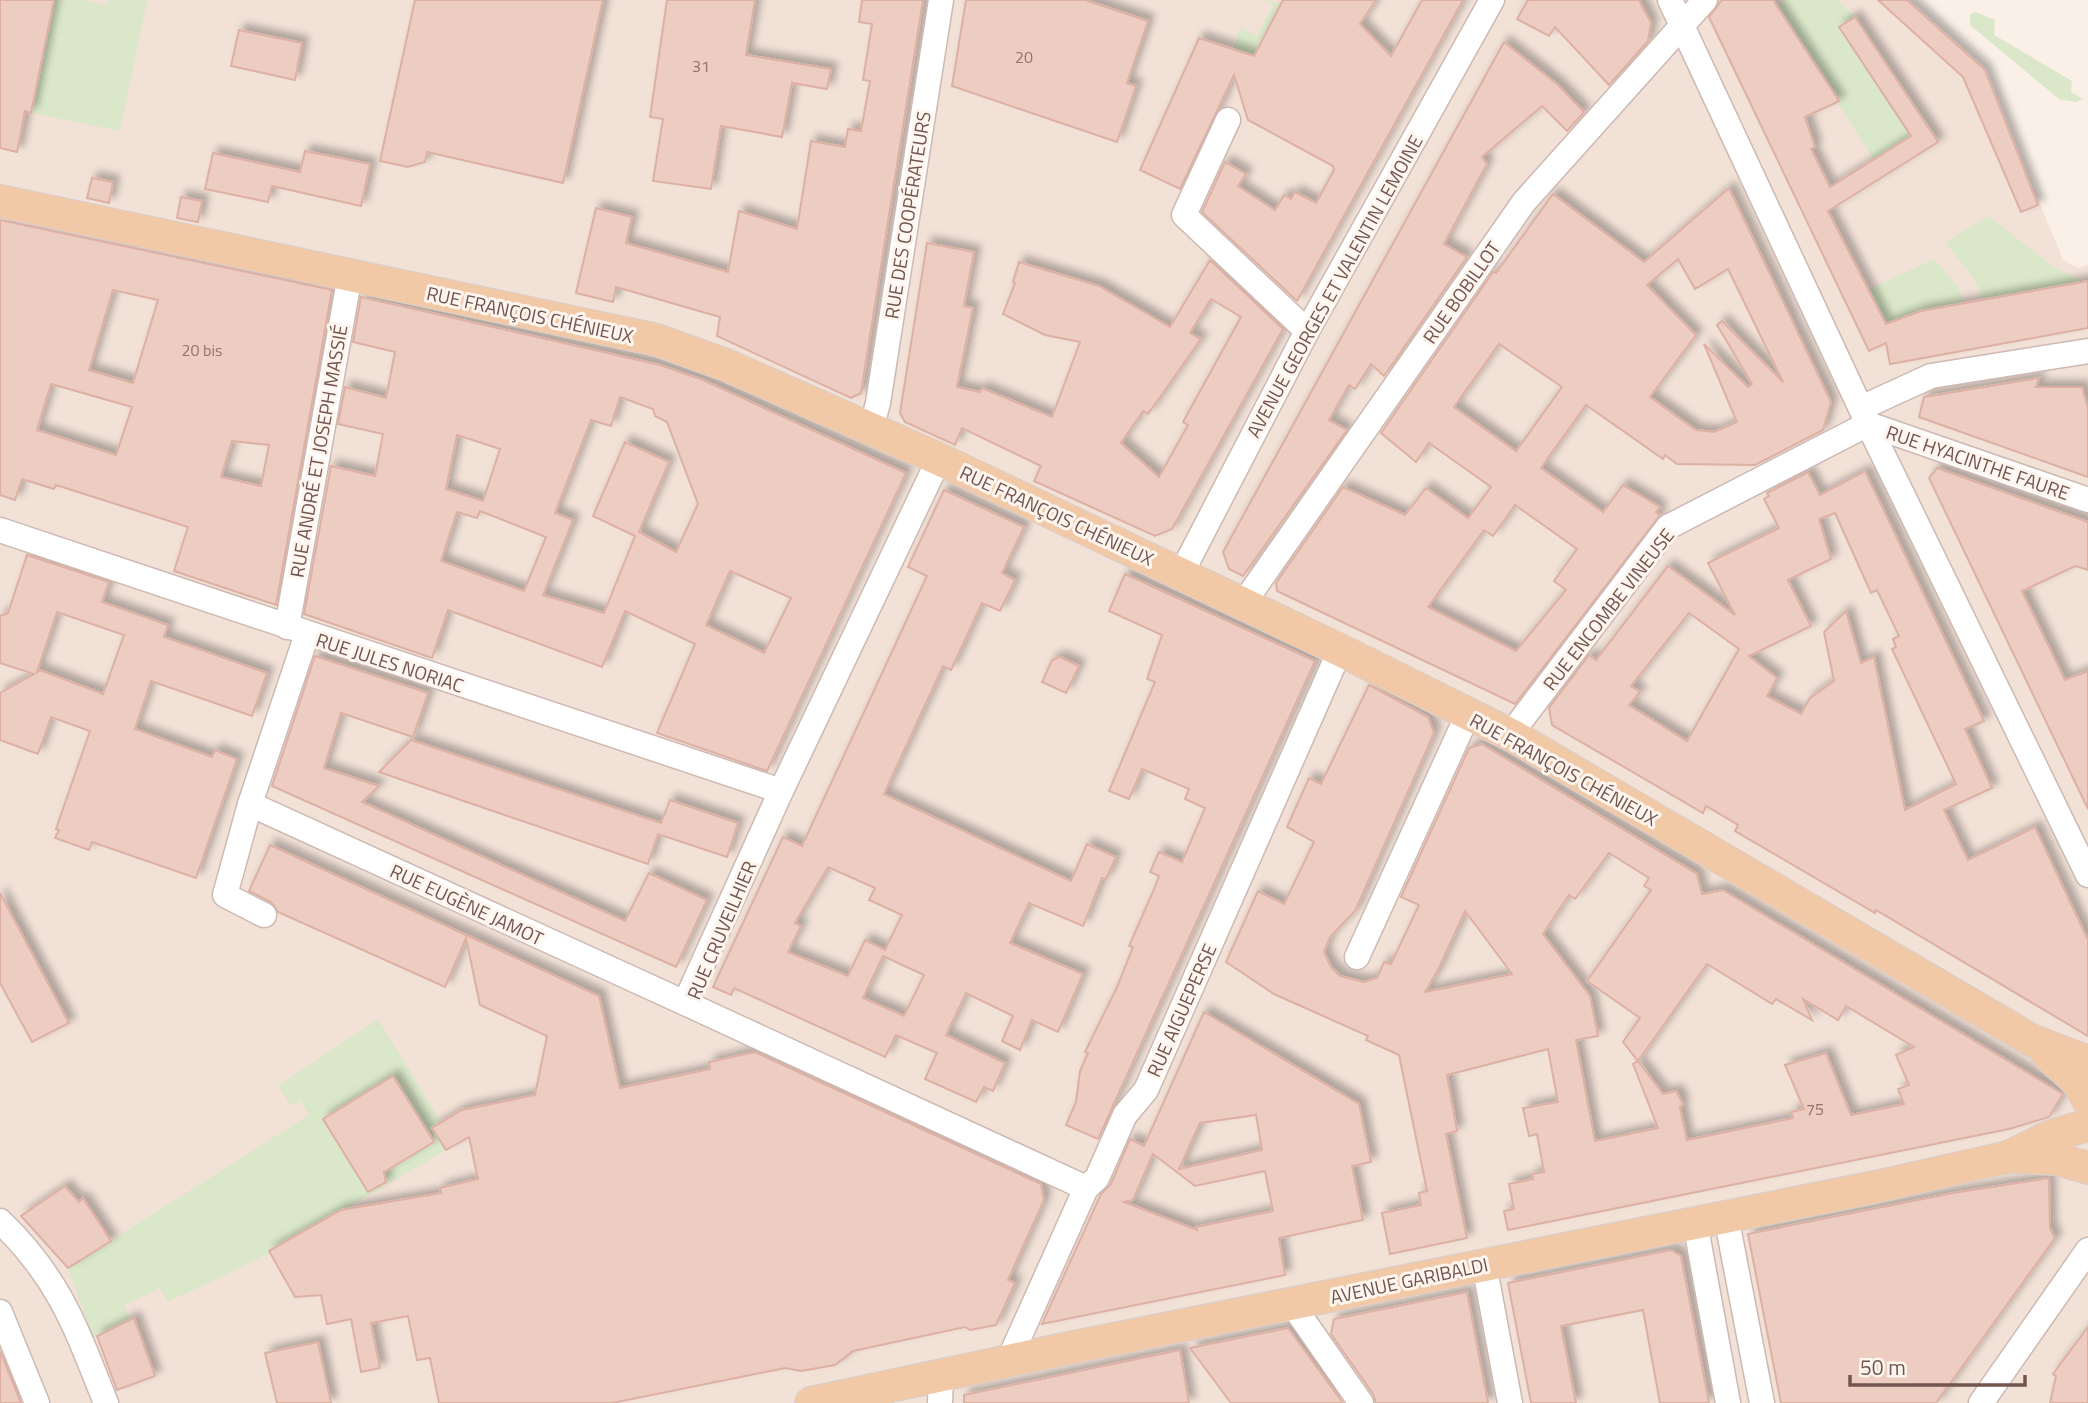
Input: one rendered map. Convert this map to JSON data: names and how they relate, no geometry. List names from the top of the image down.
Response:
{
  "streets": {
    "main road": ["RUE FRANÇOIS CHÉNIEUX", "AVENUE GARIBALDI"],
    "street": [
      "RUE DES COOPÉRATEURS",
      "AVENUE GEORGES ET VALENTIN LEMOINE",
      "RUE BOBILLOT",
      "RUE ANDRÉ ET JOSEPH MASSIÉ",
      "RUE HYACINTHE FAURE",
      "RUE ENCOMBE VINEUSE",
      "RUE JULES NORIAC",
      "RUE EUGÈNE JAMOT",
      "RUE CRUVEILHIER",
      "RUE AIGUEPERSE"
    ]
  },
  "crossings": [
    ["RUE DES COOPÉRATEURS", "RUE FRANÇOIS CHÉNIEUX"],
    ["AVENUE GEORGES ET VALENTIN LEMOINE", "RUE FRANÇOIS CHÉNIEUX"],
    ["RUE BOBILLOT", "RUE FRANÇOIS CHÉNIEUX"],
    ["RUE FRANÇOIS CHÉNIEUX", "RUE ANDRÉ ET JOSEPH MASSIÉ"],
    ["RUE FRANÇOIS CHÉNIEUX", "RUE ENCOMBE VINEUSE"],
    ["RUE FRANÇOIS CHÉNIEUX", "RUE CRUVEILHIER"],
    ["RUE FRANÇOIS CHÉNIEUX", "RUE AIGUEPERSE"],
    ["RUE ANDRÉ ET JOSEPH MASSIÉ", "RUE JULES NORIAC"],
    ["RUE HYACINTHE FAURE", "RUE ENCOMBE VINEUSE"],
    ["RUE JULES NORIAC", "RUE CRUVEILHIER"],
    ["RUE EUGÈNE JAMOT", "RUE CRUVEILHIER"],
    ["RUE CRUVEILHIER", "RUE AIGUEPERSE"],
    ["RUE AIGUEPERSE", "AVENUE GARIBALDI"]
  ],
  "house_numbers": [
    "20",
    "31",
    "20 bis",
    "75"
  ],
  "scale_bar": "50 m"
}
